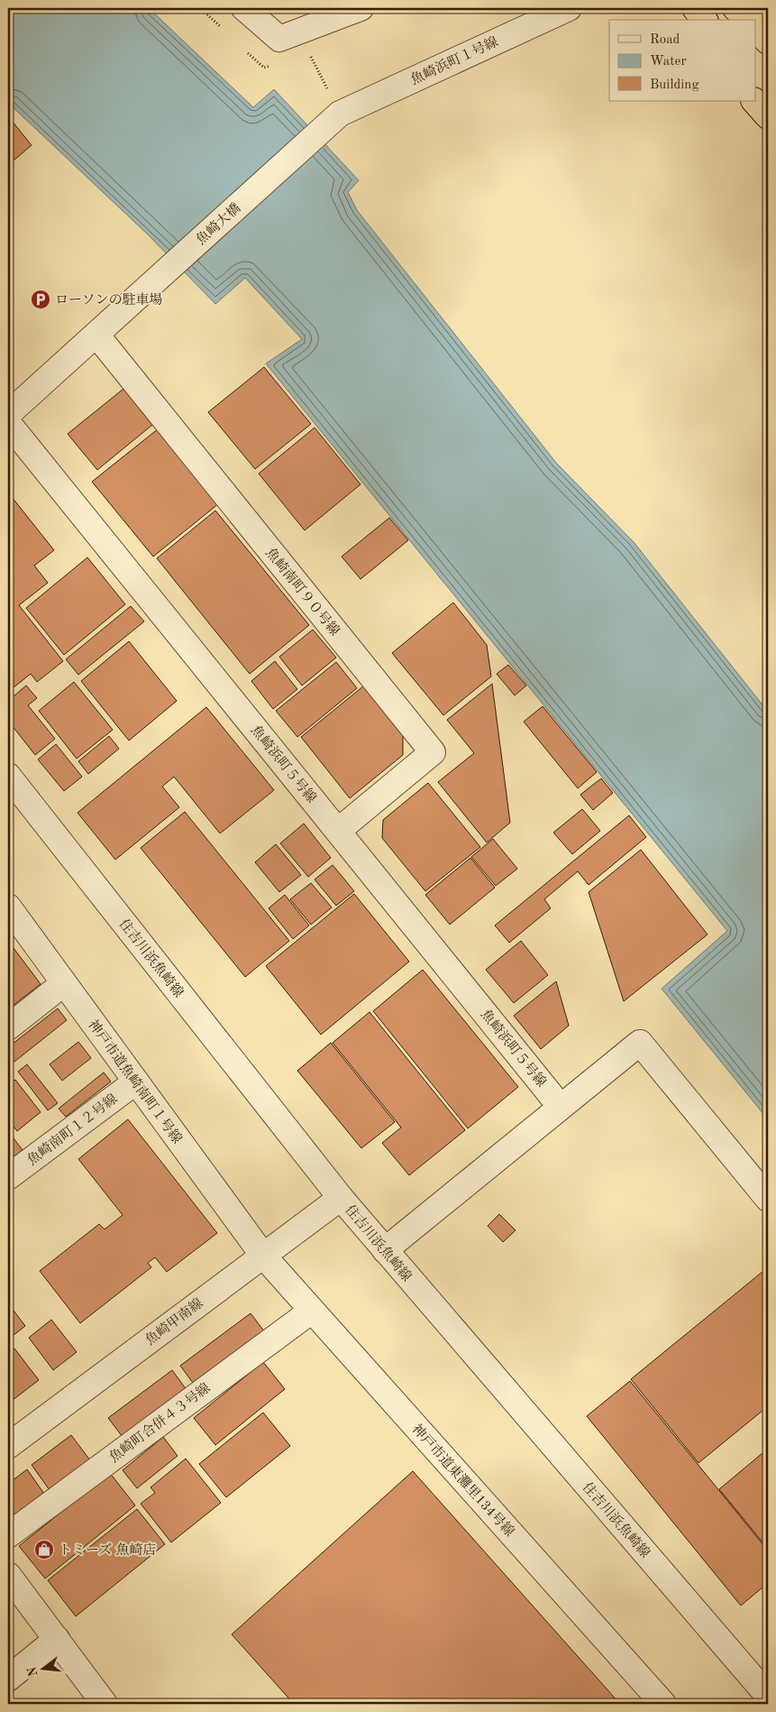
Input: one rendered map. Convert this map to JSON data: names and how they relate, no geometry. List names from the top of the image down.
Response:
{
  "streets": {
    "street": [
      "魚崎浜町１号線",
      "魚崎大橋",
      "魚崎南町９０号線",
      "魚崎浜町５号線",
      "住吉川浜魚崎線",
      "神戸市道魚崎南町１号線",
      "魚崎南町１２号線",
      "魚崎甲南線",
      "魚崎町合併４３号線",
      "神戸市道東灘里134号線"
    ]
  },
  "crossings": [
    ["魚崎浜町１号線", "魚崎大橋"],
    ["魚崎大橋", "魚崎南町９０号線"],
    ["魚崎南町９０号線", "魚崎浜町５号線"],
    ["住吉川浜魚崎線", "魚崎甲南線"],
    ["神戸市道魚崎南町１号線", "魚崎南町１２号線"],
    ["神戸市道魚崎南町１号線", "魚崎甲南線"],
    ["神戸市道魚崎南町１号線", "神戸市道東灘里134号線"],
    ["魚崎甲南線", "神戸市道東灘里134号線"],
    ["魚崎町合併４３号線", "神戸市道東灘里134号線"]
  ],
  "places": {
    "parking": ["ローソンの駐車場"],
    "shop": ["トミーズ 魚崎店"]
  },
  "legend": ["Road", "Water", "Building"],
  "north": "left"
}
